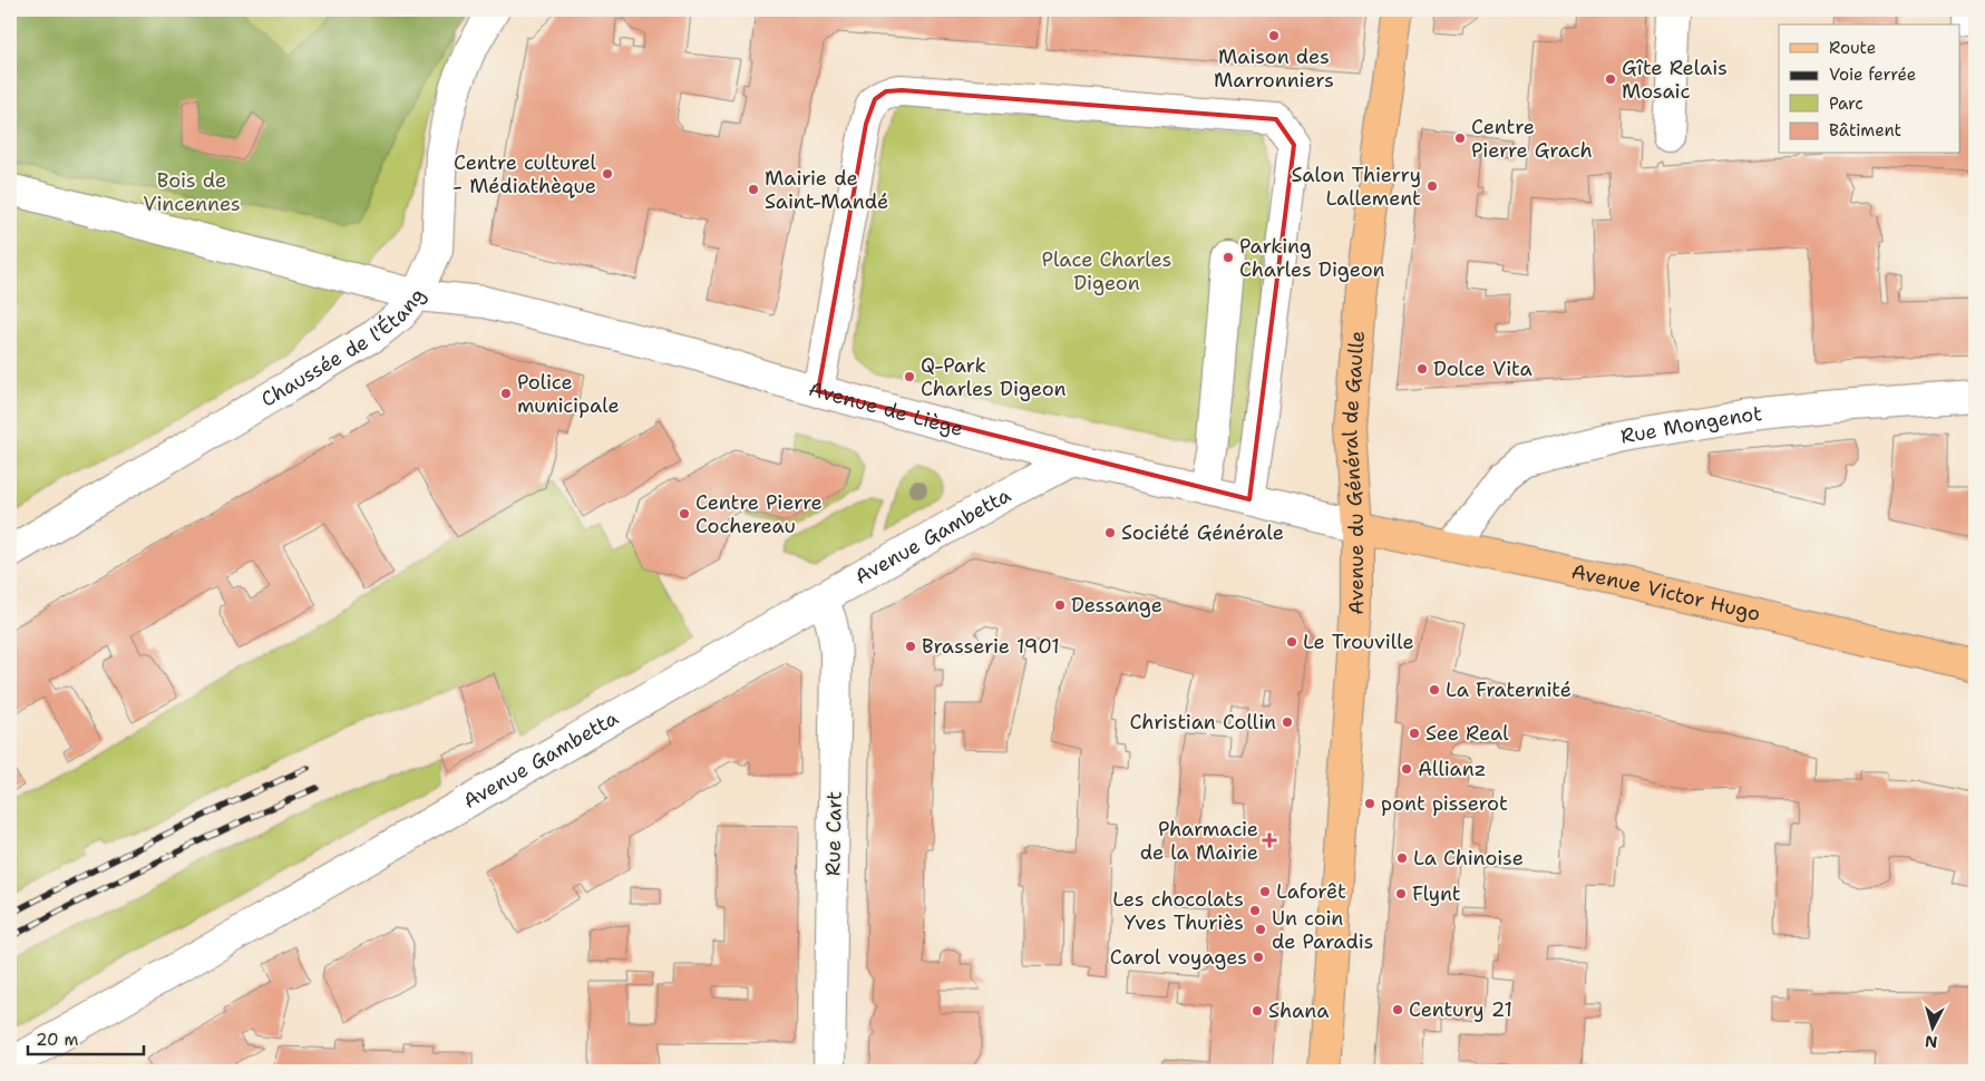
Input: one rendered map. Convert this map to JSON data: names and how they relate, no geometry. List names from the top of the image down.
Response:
{
  "streets": {
    "main road": ["Avenue du Général de Gaulle", "Avenue Victor Hugo"],
    "street": [
      "Chaussée de l'Étang",
      "Avenue de Liège",
      "Rue Mongenot",
      "Avenue Gambetta",
      "Rue Cart"
    ]
  },
  "crossings": [
    ["Chaussée de l'Étang", "Avenue de Liège"],
    ["Avenue de Liège", "Avenue du Général de Gaulle"],
    ["Avenue de Liège", "Avenue Gambetta"],
    ["Avenue de Liège", "Avenue Victor Hugo"],
    ["Rue Mongenot", "Avenue Victor Hugo"],
    ["Avenue du Général de Gaulle", "Avenue Victor Hugo"],
    ["Avenue Gambetta", "Rue Cart"]
  ],
  "parks": ["Bois de Vincennes", "Place Charles Digeon"],
  "places": {
    "other": [
      "Maison des Marronniers",
      "Gîte Relais Mosaic",
      "Centre Pierre Grach",
      "Centre culturel - Médiathèque",
      "Salon Thierry Lallement",
      "Mairie de Saint-Mandé",
      "Parking Charles Digeon",
      "Dolce Vita",
      "Q-Park Charles Digeon",
      "Police municipale",
      "Centre Pierre Cochereau",
      "Société Générale",
      "Dessange",
      "Le Trouville",
      "Brasserie 1901",
      "La Fraternité",
      "Christian Collin",
      "See Real",
      "Allianz",
      "pont pisserot",
      "La Chinoise",
      "Laforêt",
      "Flynt",
      "Les chocolats Yves Thuriès",
      "Un coin de Paradis",
      "Carol voyages",
      "Century 21",
      "Shana"
    ],
    "health": ["Pharmacie de la Mairie"]
  },
  "legend": [
    "Route",
    "Voie ferrée",
    "Parc",
    "Bâtiment"
  ],
  "scale_bar": "20 m",
  "north": "bottom"
}
